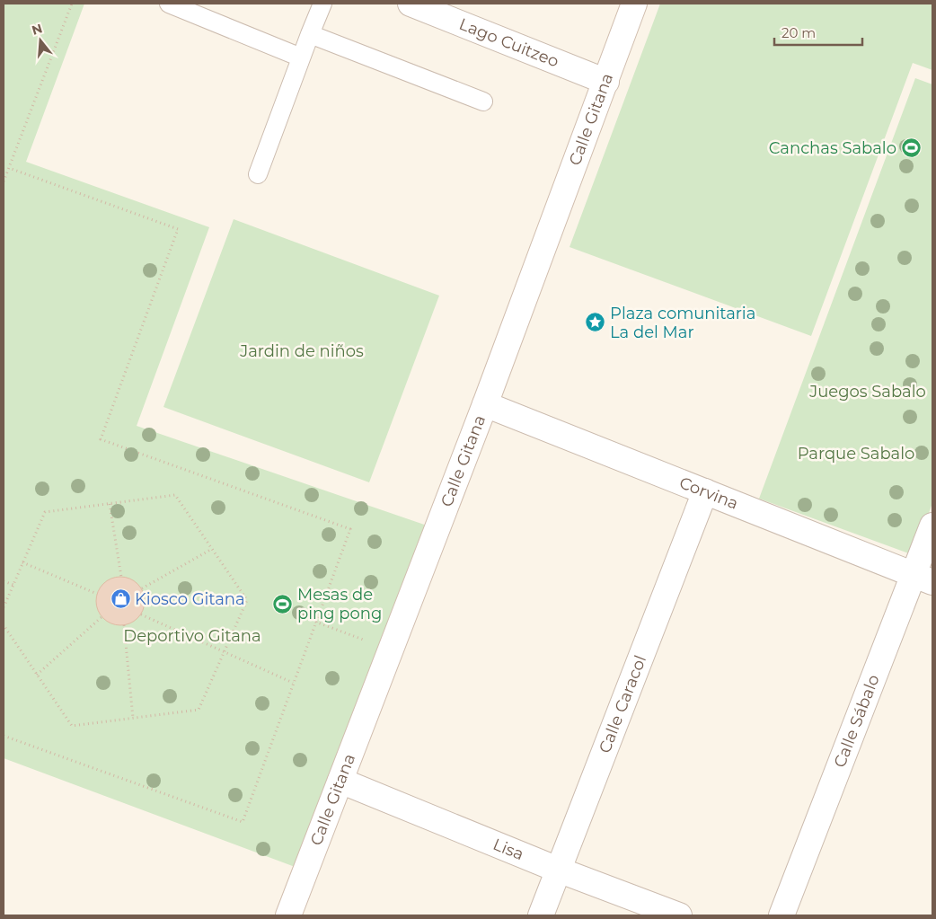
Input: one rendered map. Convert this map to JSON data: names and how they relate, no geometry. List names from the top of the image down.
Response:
{
  "streets": {
    "street": [
      "Lago Cuitzeo",
      "Calle Gitana",
      "Corvina",
      "Calle Caracol",
      "Calle Sábalo",
      "Lisa"
    ]
  },
  "crossings": [
    ["Lago Cuitzeo", "Calle Gitana"],
    ["Calle Gitana", "Corvina"],
    ["Calle Gitana", "Lisa"],
    ["Corvina", "Calle Caracol"],
    ["Corvina", "Calle Sábalo"],
    ["Calle Caracol", "Lisa"]
  ],
  "parks": [
    "Jardin de niños",
    "Juegos Sabalo",
    "Parque Sabalo",
    "Deportivo Gitana"
  ],
  "places": {
    "sports": ["Canchas Sabalo", "Mesas de ping pong"],
    "place": ["Plaza comunitaria La del Mar"],
    "shop": ["Kiosco Gitana"]
  },
  "scale_bar": "20 m",
  "north": "top"
}
